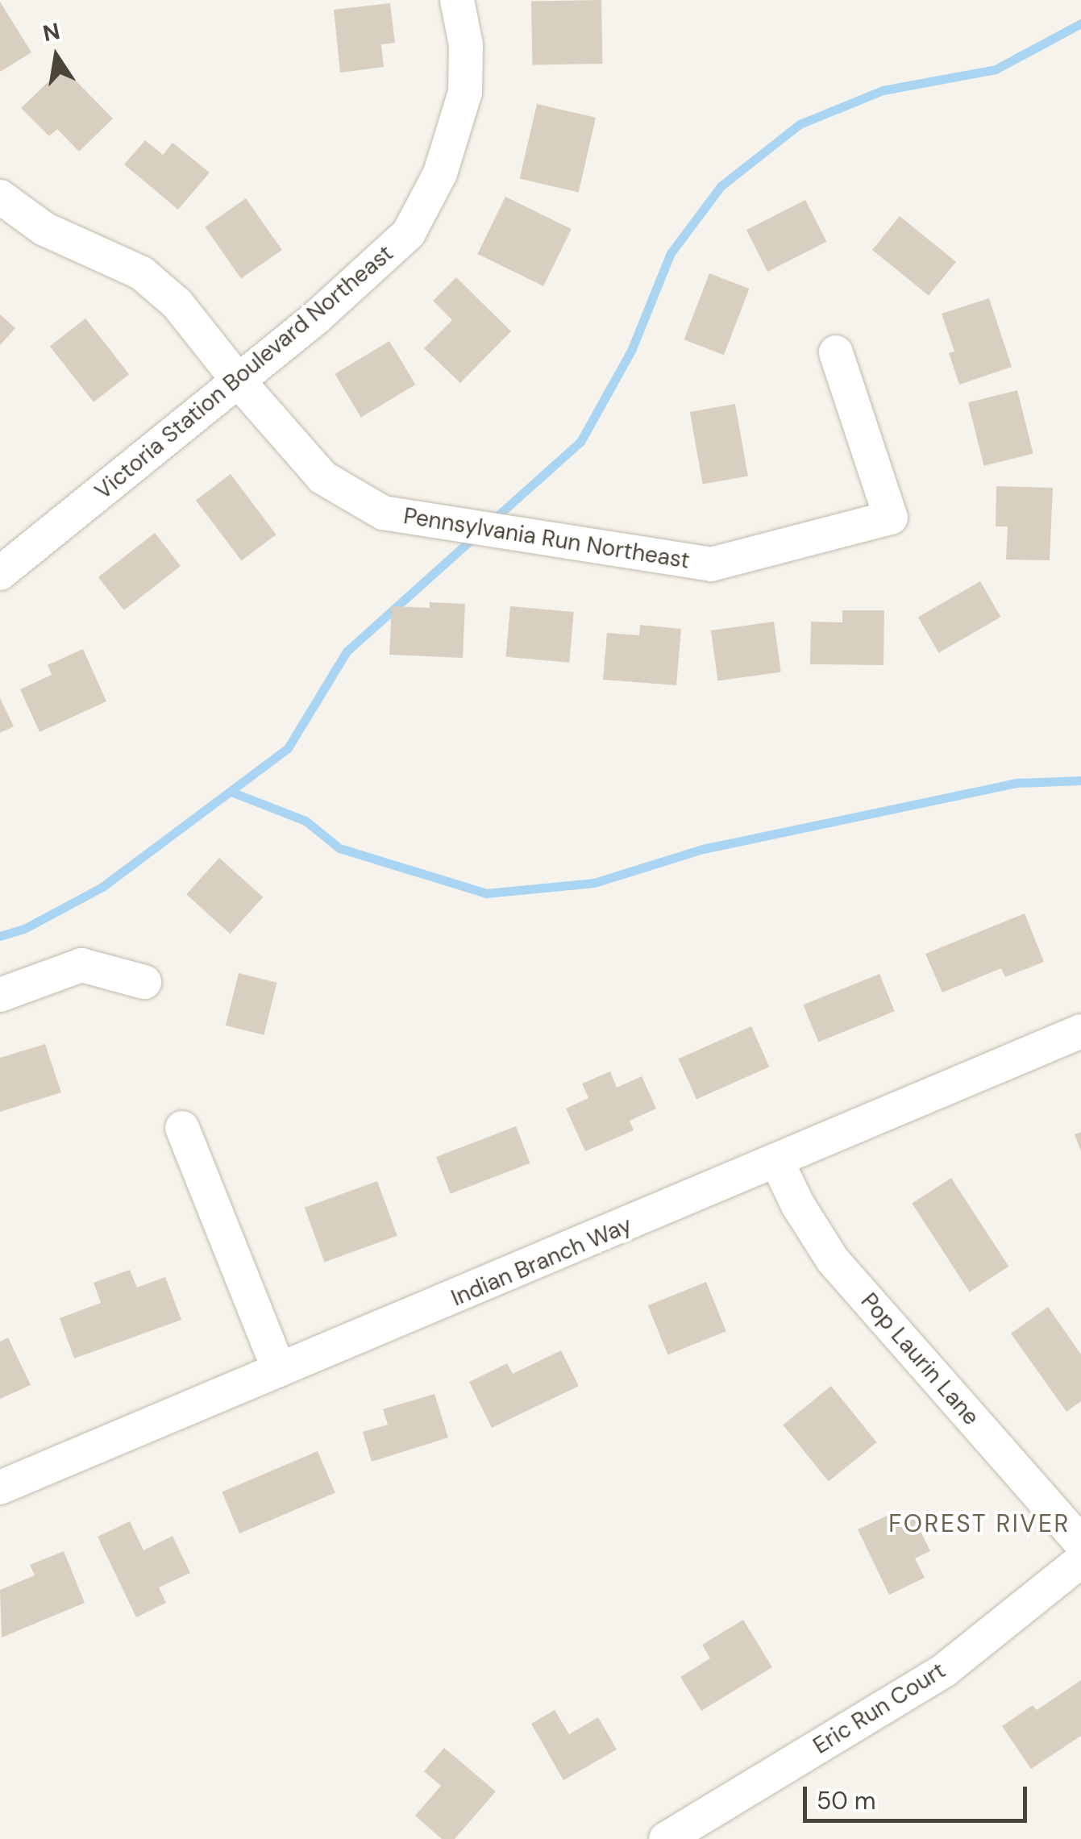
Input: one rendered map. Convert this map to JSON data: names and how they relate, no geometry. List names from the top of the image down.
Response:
{
  "streets": {
    "street": [
      "Victoria Station Boulevard Northeast",
      "Pennsylvania Run Northeast",
      "Indian Branch Way",
      "Pop Laurin Lane",
      "Eric Run Court"
    ]
  },
  "crossings": [
    ["Victoria Station Boulevard Northeast", "Pennsylvania Run Northeast"],
    ["Indian Branch Way", "Pop Laurin Lane"]
  ],
  "districts": ["FOREST RIVER"],
  "scale_bar": "50 m",
  "north": "top"
}
